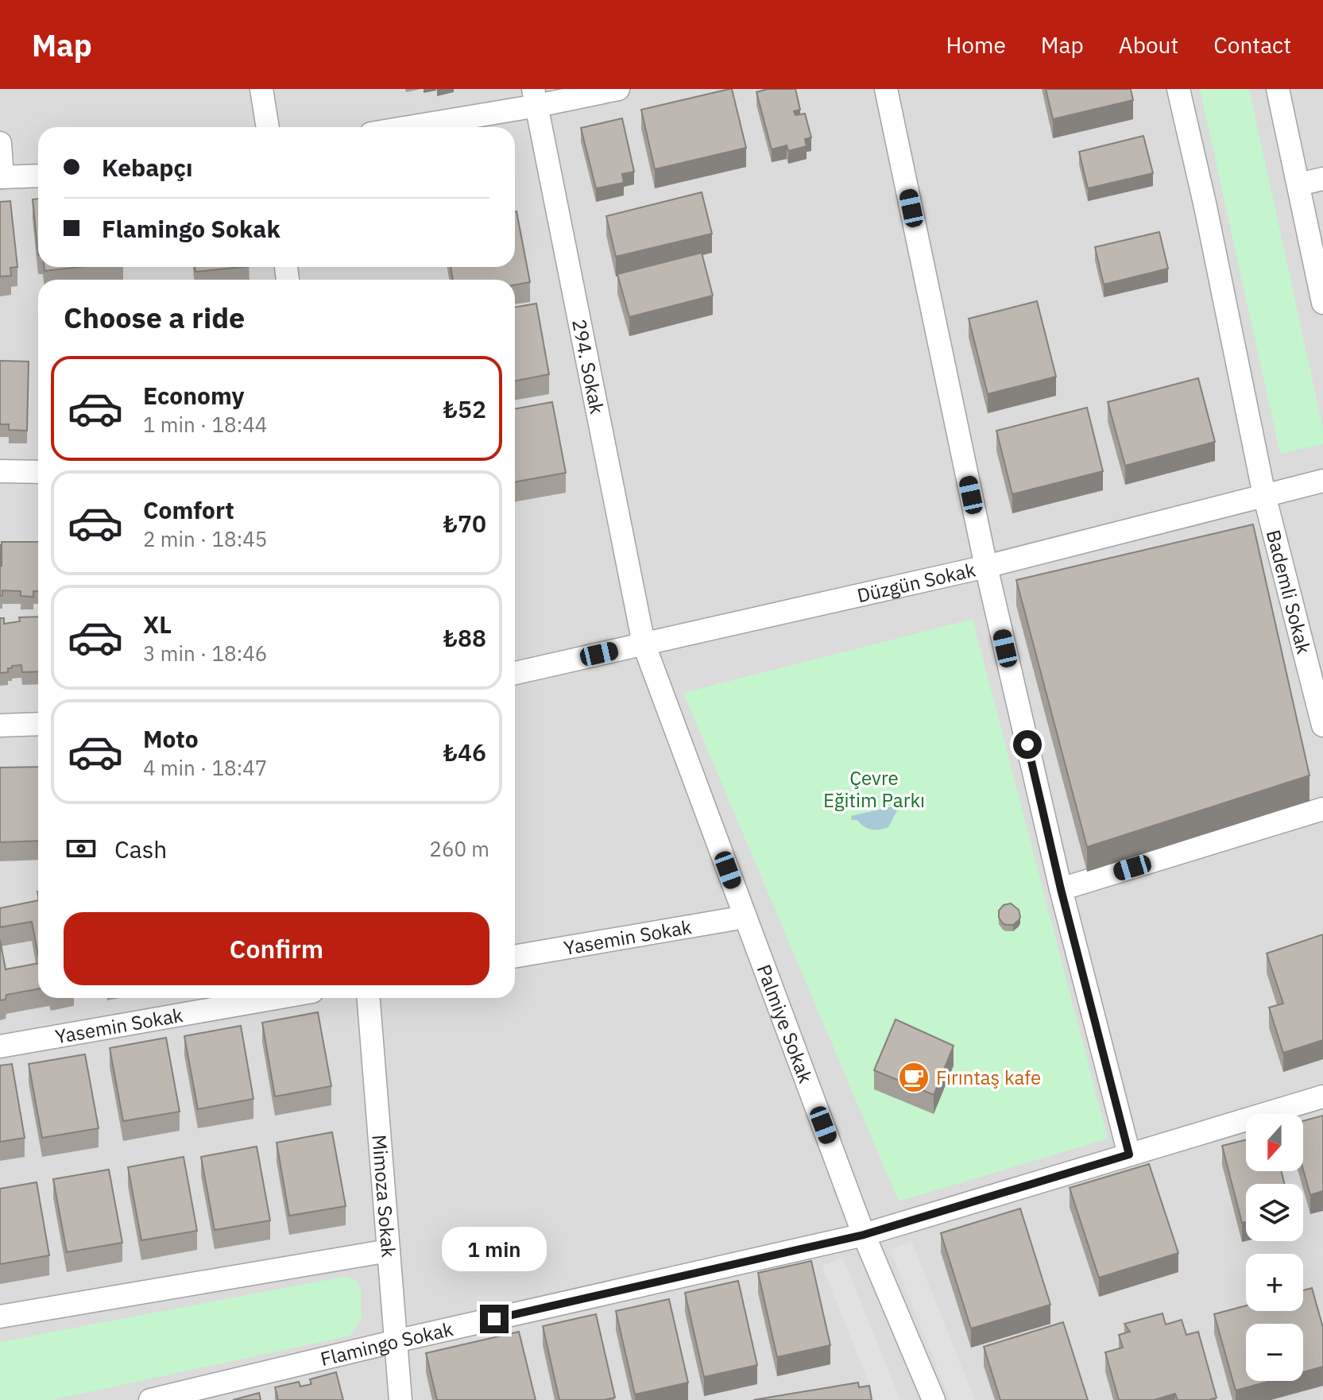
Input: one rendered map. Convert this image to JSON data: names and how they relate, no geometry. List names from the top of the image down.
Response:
{
  "streets": {
    "street": [
      "294. Sokak",
      "Düzgün Sokak",
      "Bademli Sokak",
      "Yasemin Sokak",
      "Palmiye Sokak",
      "Mimoza Sokak",
      "Flamingo Sokak"
    ]
  },
  "crossings": [
    ["294. Sokak", "Düzgün Sokak"],
    ["294. Sokak", "Palmiye Sokak"],
    ["Düzgün Sokak", "Bademli Sokak"],
    ["Düzgün Sokak", "Palmiye Sokak"],
    ["Yasemin Sokak", "Palmiye Sokak"],
    ["Palmiye Sokak", "Flamingo Sokak"],
    ["Mimoza Sokak", "Flamingo Sokak"]
  ],
  "parks": ["Çevre Eğitim Parkı"],
  "places": {
    "cafe": ["Fırıntaş kafe"]
  },
  "north": "bottom",
  "page": {
    "header": "Map",
    "nav": [
      "Home",
      "Map",
      "About",
      "Contact"
    ],
    "banner": ["Kebapçı", "Flamingo Sokak"],
    "heading": "Choose a ride",
    "list": [
      {
        "name": "Economy",
        "note": "1 min · 18:44",
        "value": "₺52"
      },
      {
        "name": "Comfort",
        "note": "2 min · 18:45",
        "value": "₺70"
      },
      {
        "name": "XL",
        "note": "3 min · 18:46",
        "value": "₺88"
      },
      {
        "name": "Moto",
        "note": "4 min · 18:47",
        "value": "₺46"
      }
    ],
    "pay": ["Cash", "260 m"],
    "buttons": "Confirm",
    "map_buttons": ["+", "−"],
    "bubble": "1 min"
  }
}
